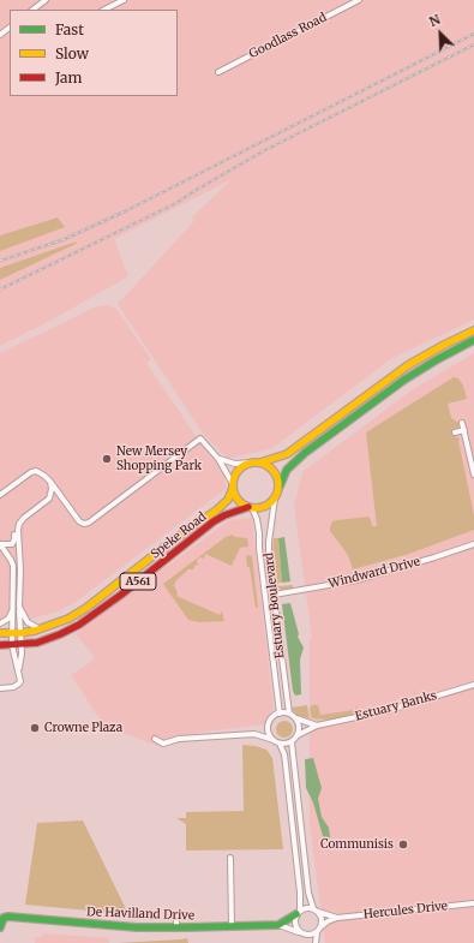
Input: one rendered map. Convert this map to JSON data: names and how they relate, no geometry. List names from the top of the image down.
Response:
{
  "streets": {
    "main road": ["Speke Road", "A561", "De Havilland Drive"],
    "street": [
      "Goodlass Road",
      "Windward Drive",
      "Estuary Boulevard",
      "Estuary Banks",
      "Hercules Drive"
    ]
  },
  "crossings": [
    ["Speke Road", "A561"],
    ["Speke Road", "Estuary Boulevard"],
    ["Windward Drive", "Estuary Boulevard"],
    ["A561", "Estuary Boulevard"],
    ["Estuary Boulevard", "Estuary Banks"],
    ["Hercules Drive", "De Havilland Drive"]
  ],
  "places": ["New Mersey Shopping Park", "Crowne Plaza", "Communisis"],
  "legend": ["Fast", "Slow", "Jam"],
  "north": "top left"
}
